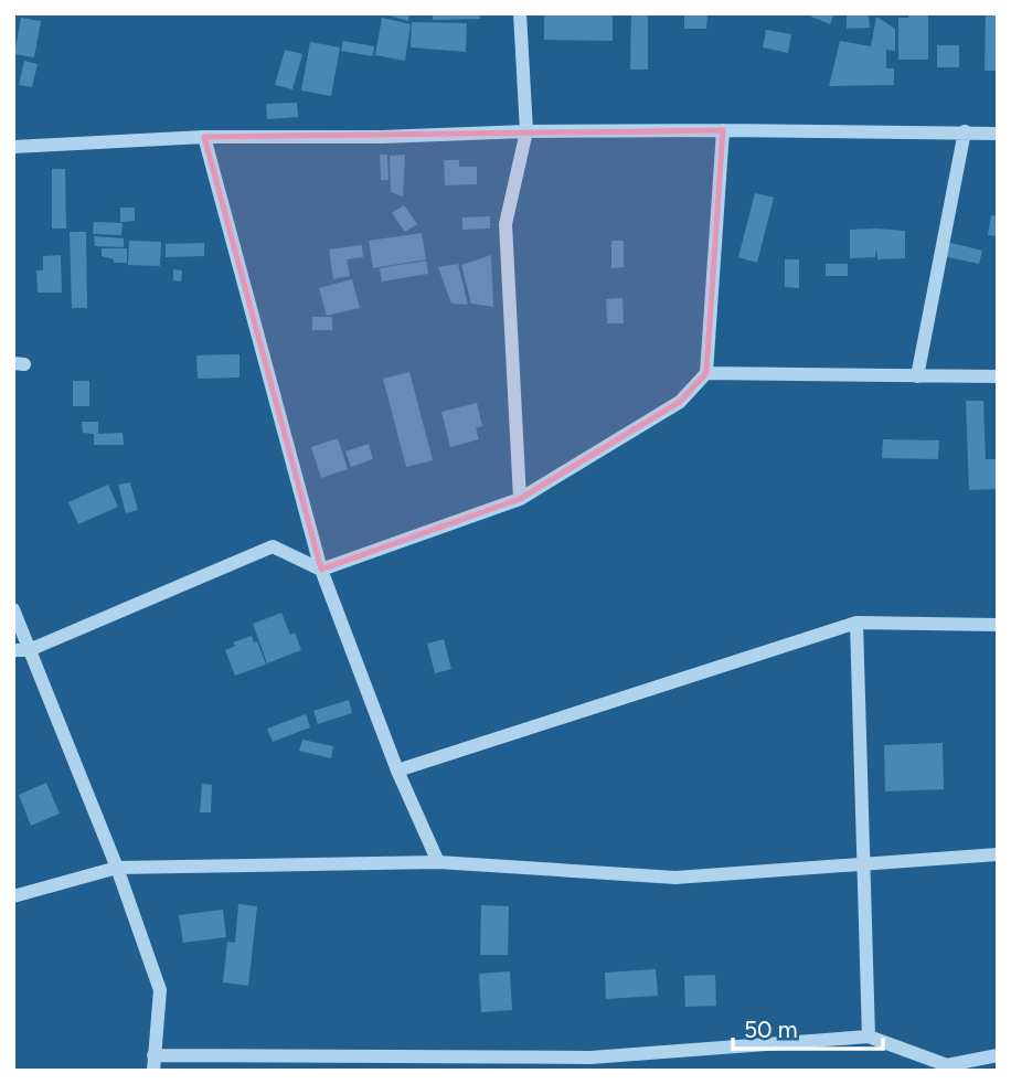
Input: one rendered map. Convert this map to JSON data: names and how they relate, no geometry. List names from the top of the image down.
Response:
{
  "scale_bar": "50 m"
}
